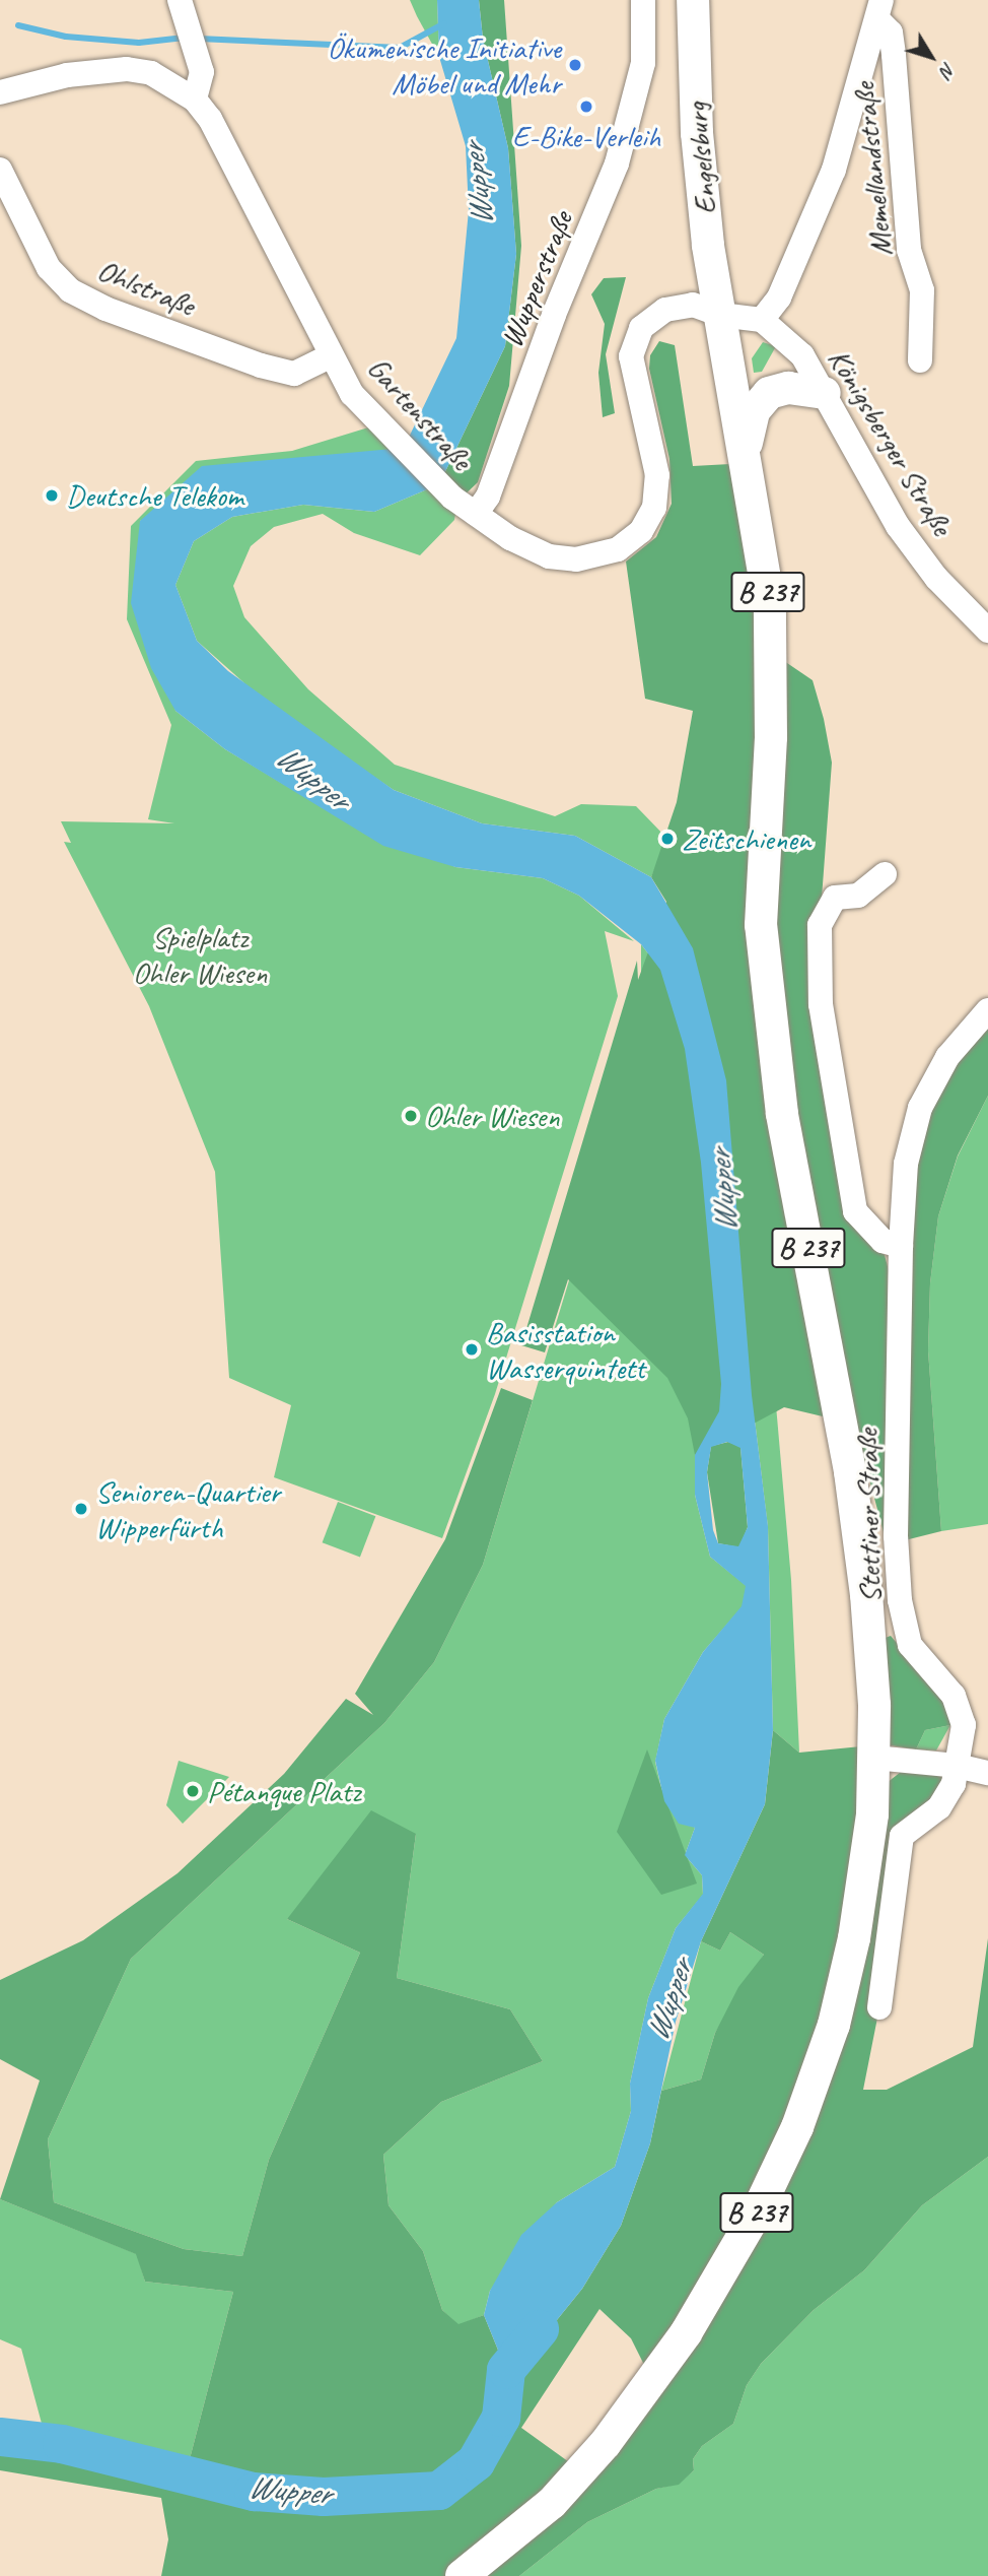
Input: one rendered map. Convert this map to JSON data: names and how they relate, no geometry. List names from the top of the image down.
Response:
{
  "streets": {
    "main road": ["Engelsburg", "B 237"],
    "street": [
      "Memellandstraße",
      "Wupperstraße",
      "Ohlstraße",
      "Gartenstraße",
      "Königsberger Straße",
      "Stettiner Straße"
    ]
  },
  "crossings": [
    ["Engelsburg", "Gartenstraße"],
    ["Engelsburg", "B 237"],
    ["Memellandstraße", "Königsberger Straße"],
    ["Wupperstraße", "Gartenstraße"],
    ["Ohlstraße", "Gartenstraße"],
    ["Gartenstraße", "B 237"]
  ],
  "water": ["Wupper"],
  "parks": ["Spielplatz Ohler Wiesen"],
  "places": [
    "Ökumenische Initiative Möbel und Mehr",
    "E-Bike-Verleih",
    "Deutsche Telekom",
    "Zeitschienen",
    "Ohler Wiesen",
    "Basisstation Wasserquintett",
    "Senioren-Quartier Wipperfürth",
    "Pétanque Platz"
  ],
  "north": "bottom right"
}
